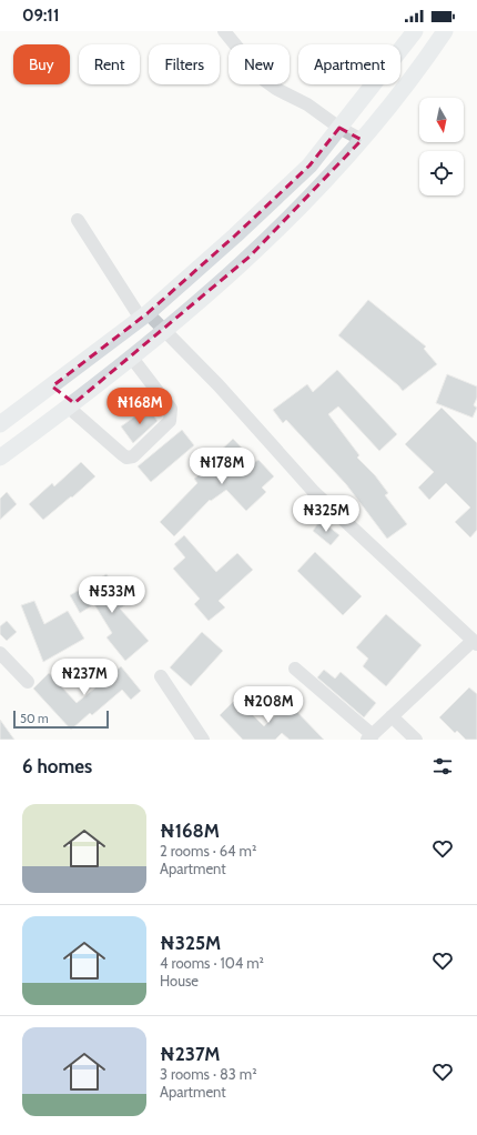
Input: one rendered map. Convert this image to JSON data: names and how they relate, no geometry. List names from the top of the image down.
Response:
{
  "scale_bar": "50 m",
  "north": "bottom",
  "page": {
    "status": "09:11",
    "chip": [
      "Buy",
      "Rent",
      "Filters",
      "New",
      "Apartment"
    ],
    "price": [
      "₦168M",
      "₦178M",
      "₦325M",
      "₦533M",
      "₦237M",
      "₦208M"
    ],
    "scale": "50 m",
    "heading": "6 homes",
    "list": [
      {
        "name": "₦168M",
        "note": "2 rooms · 64 m² · Apartment"
      },
      {
        "name": "₦325M",
        "note": "4 rooms · 104 m² · House"
      },
      {
        "name": "₦237M",
        "note": "3 rooms · 83 m² · Apartment"
      }
    ]
  }
}
